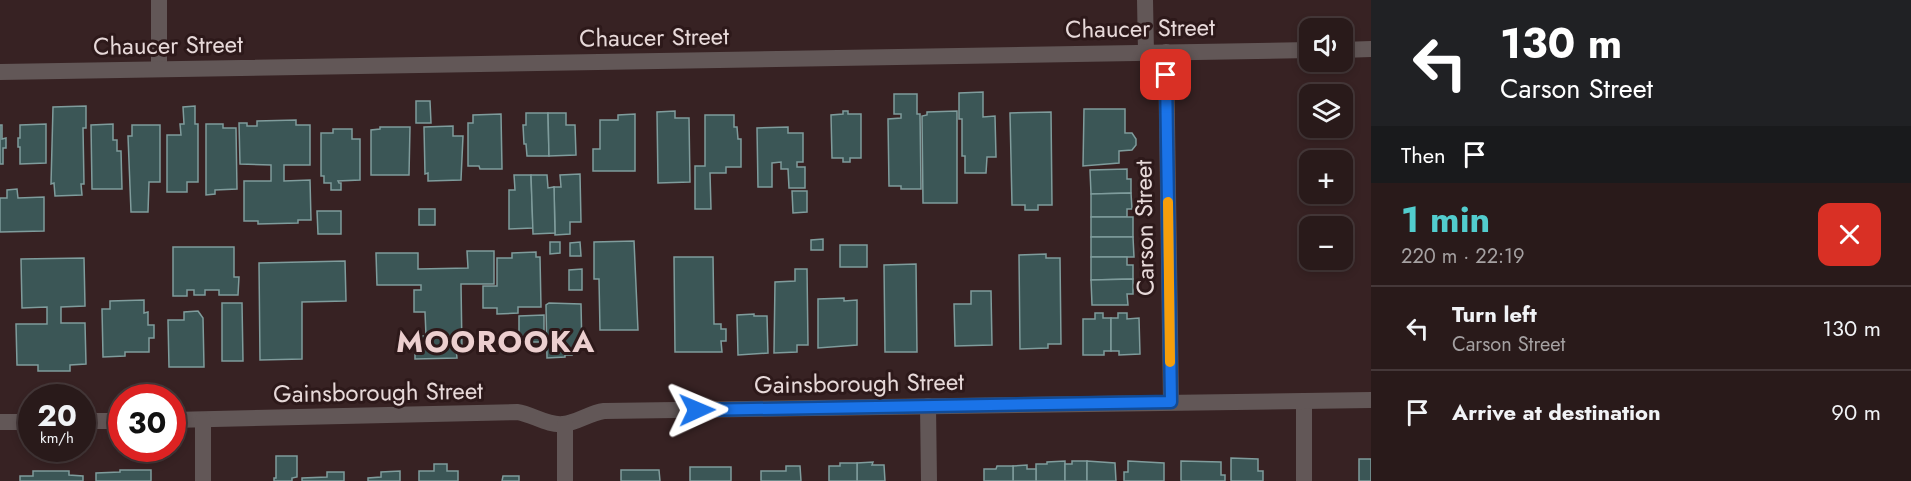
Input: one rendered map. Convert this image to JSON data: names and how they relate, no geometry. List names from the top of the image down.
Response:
{
  "streets": {
    "street": ["Chaucer Street", "Carson Street", "Gainsborough Street"]
  },
  "crossings": [
    ["Chaucer Street", "Carson Street"],
    ["Carson Street", "Gainsborough Street"]
  ],
  "districts": ["MOOROOKA"],
  "page": {
    "turn": ["130 m", "Carson Street"],
    "map_buttons": ["+", "−"],
    "then": "Then",
    "heading": ["1 min", "220 m · 22:19"],
    "list": [
      {
        "name": "Turn left",
        "note": "Carson Street",
        "value": "130 m"
      },
      {
        "name": "Arrive at destination",
        "value": "90 m"
      }
    ],
    "speed": "20 km/h",
    "limit": "30"
  }
}
